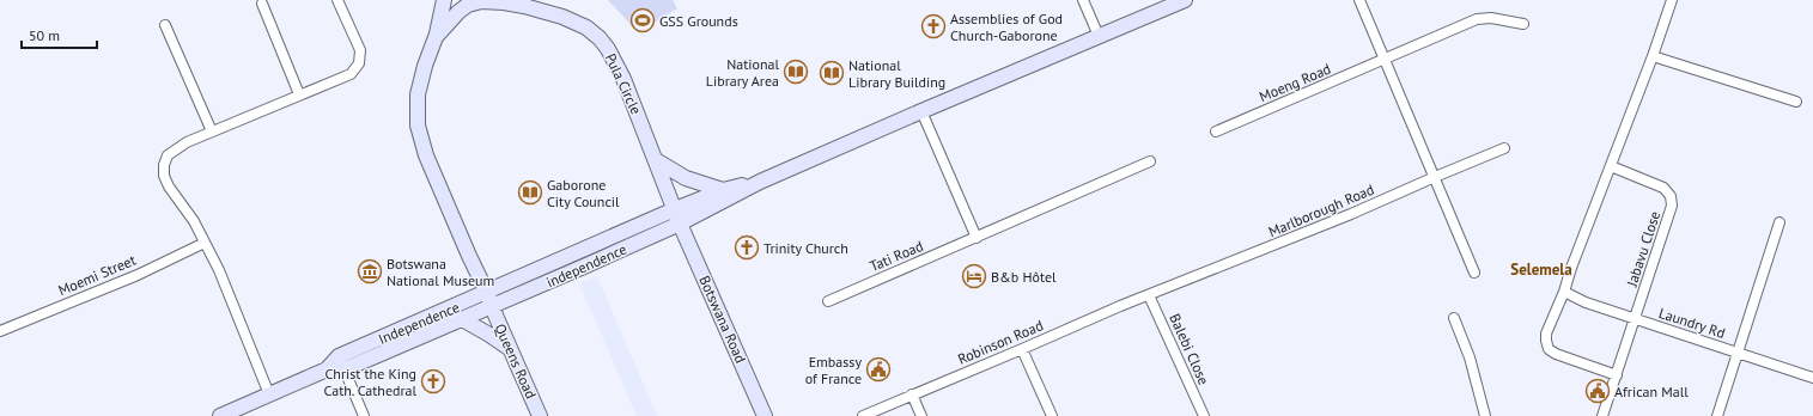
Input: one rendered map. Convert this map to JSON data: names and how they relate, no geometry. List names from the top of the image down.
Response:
{
  "streets": {
    "street": [
      "Moeng Road",
      "Pula Circle",
      "Marlborough Road",
      "Jabavu Close",
      "Tati Road",
      "independence",
      "Moemi Street",
      "Botswana Road",
      "Independence",
      "Laundry Rd",
      "Robinson Road",
      "Balebi Close",
      "Queens Road"
    ]
  },
  "crossings": [
    ["Pula Circle", "independence"],
    ["Pula Circle", "Botswana Road"],
    ["Pula Circle", "Independence"],
    ["Pula Circle", "Queens Road"],
    ["Marlborough Road", "Robinson Road"],
    ["Marlborough Road", "Balebi Close"],
    ["Jabavu Close", "Laundry Rd"],
    ["independence", "Botswana Road"],
    ["independence", "Independence"],
    ["independence", "Queens Road"],
    ["Independence", "Queens Road"],
    ["Robinson Road", "Balebi Close"]
  ],
  "districts": ["Selemela"],
  "places": {
    "sports": ["GSS Grounds"],
    "church": ["Assemblies of God Church-Gaborone", "Trinity Church", "Christ the King Cath. Cathedral"],
    "library": ["National Library Area", "National Library Building", "Gaborone City Council"],
    "museum": ["Botswana National Museum"],
    "hotel": ["B&b Hôtel"],
    "public building": ["Embassy of France", "African Mall"]
  },
  "scale_bar": "50 m"
}
